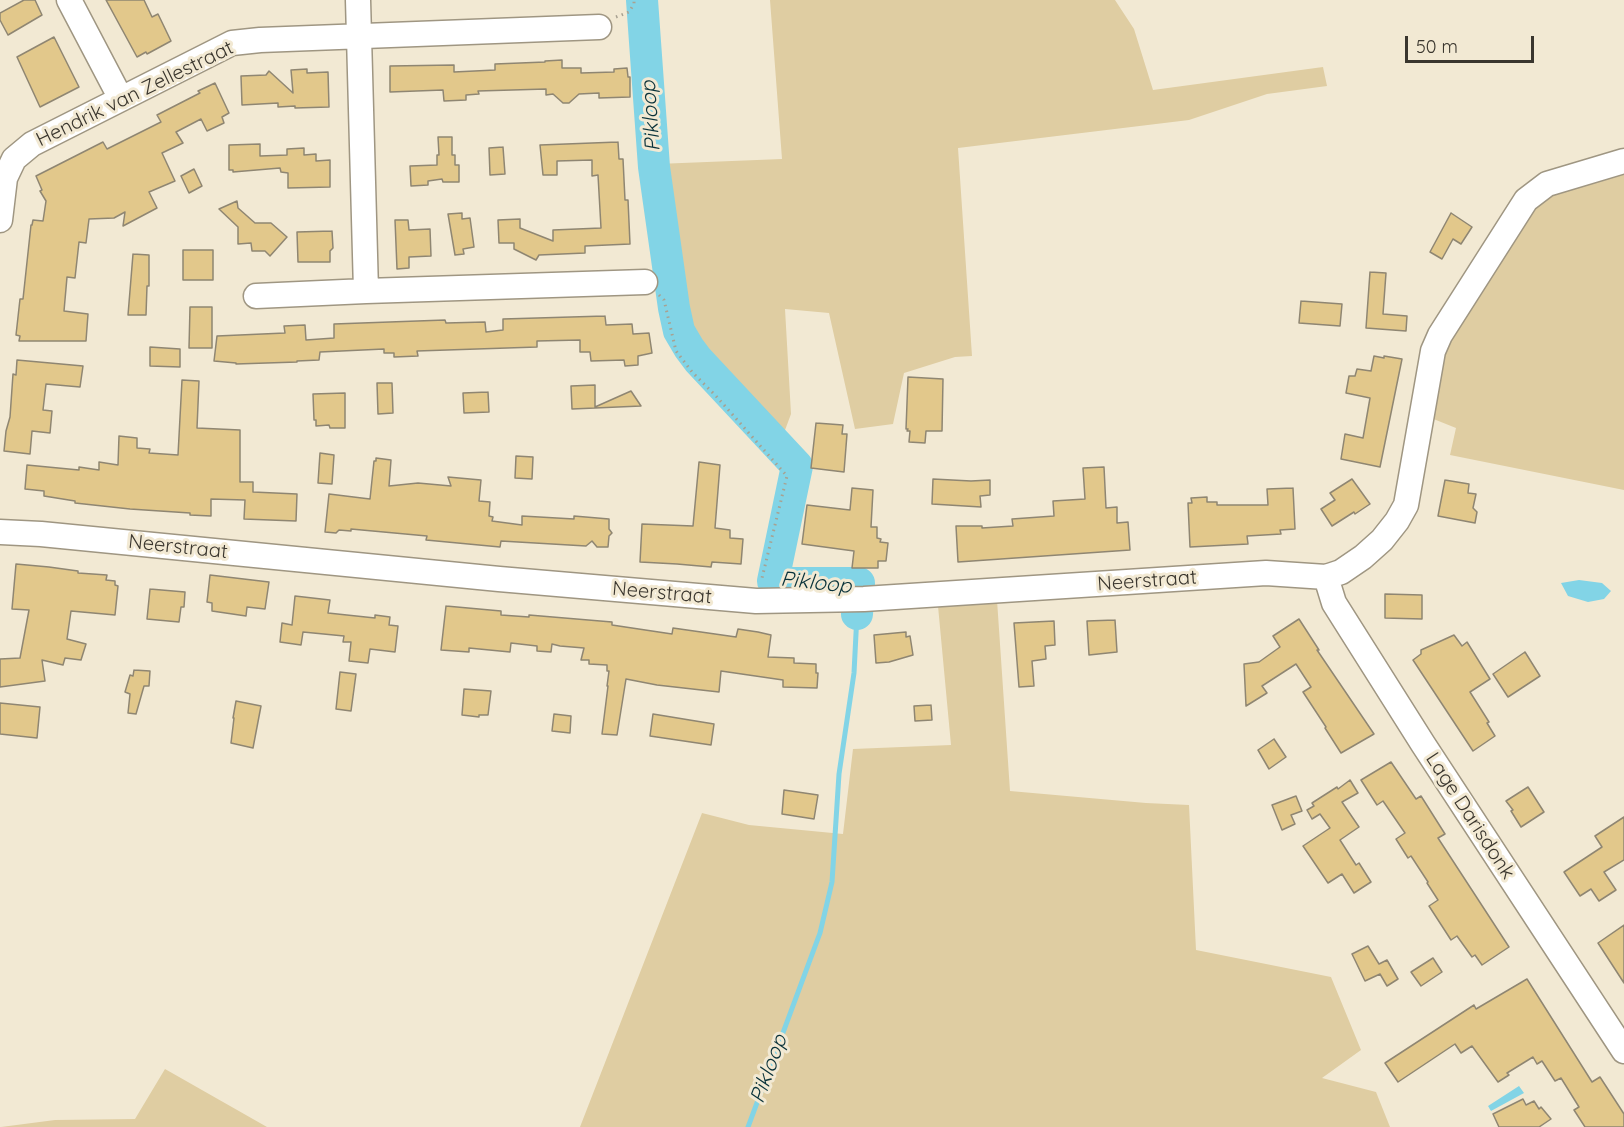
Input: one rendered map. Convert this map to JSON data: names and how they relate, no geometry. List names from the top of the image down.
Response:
{
  "streets": {
    "street": ["Hendrik van Zellestraat", "Neerstraat", "Lage Darisdonk"]
  },
  "crossings": [
    ["Neerstraat", "Lage Darisdonk"]
  ],
  "water": ["Pikloop"],
  "scale_bar": "50 m"
}
